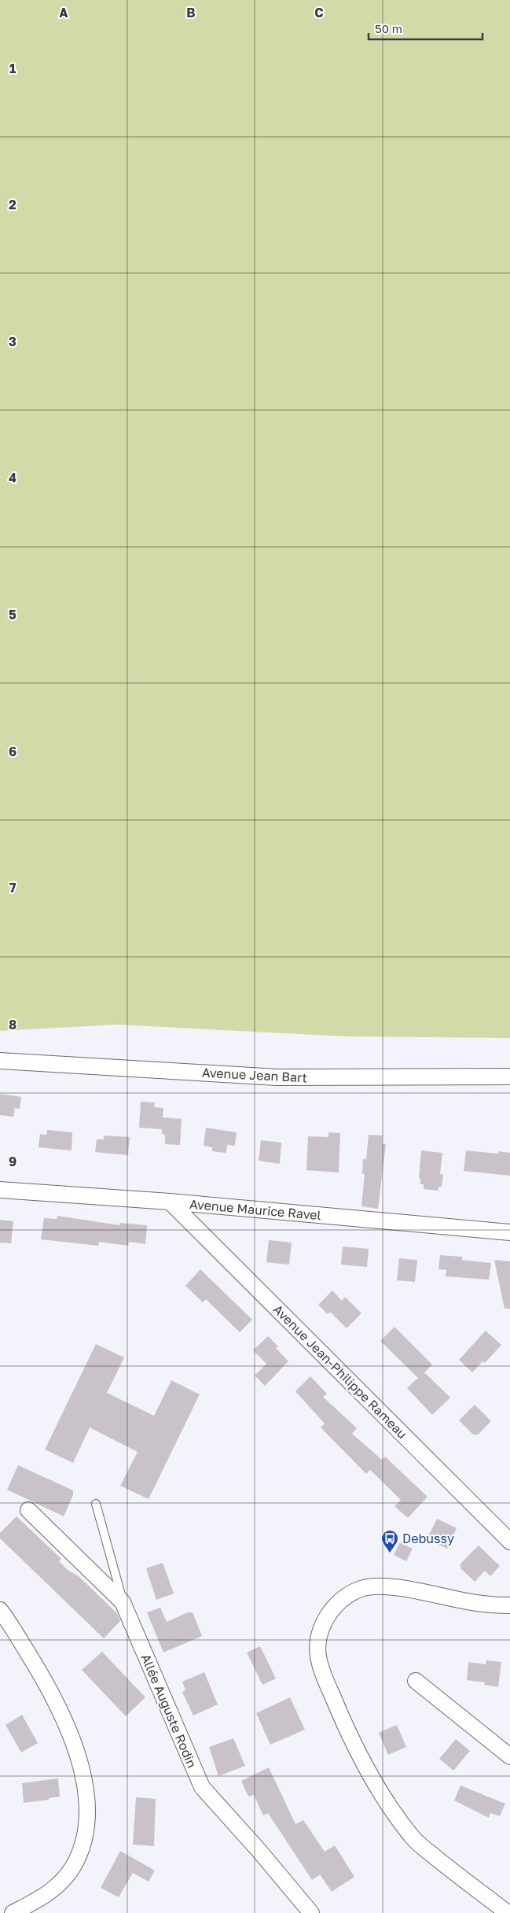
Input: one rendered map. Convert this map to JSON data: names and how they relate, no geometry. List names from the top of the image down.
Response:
{
  "streets": {
    "street": [
      "Avenue Jean Bart",
      "Avenue Maurice Ravel",
      "Avenue Jean-Philippe Rameau",
      "Allée Auguste Rodin"
    ]
  },
  "crossings": [
    ["Avenue Maurice Ravel", "Avenue Jean-Philippe Rameau"]
  ],
  "places": {
    "bus stop": ["Debussy"]
  },
  "scale_bar": "50 m",
  "grid": {
    "columns": ["A", "B", "C"],
    "rows": [
      "1",
      "2",
      "3",
      "4",
      "5",
      "6",
      "7",
      "8",
      "9"
    ]
  }
}
